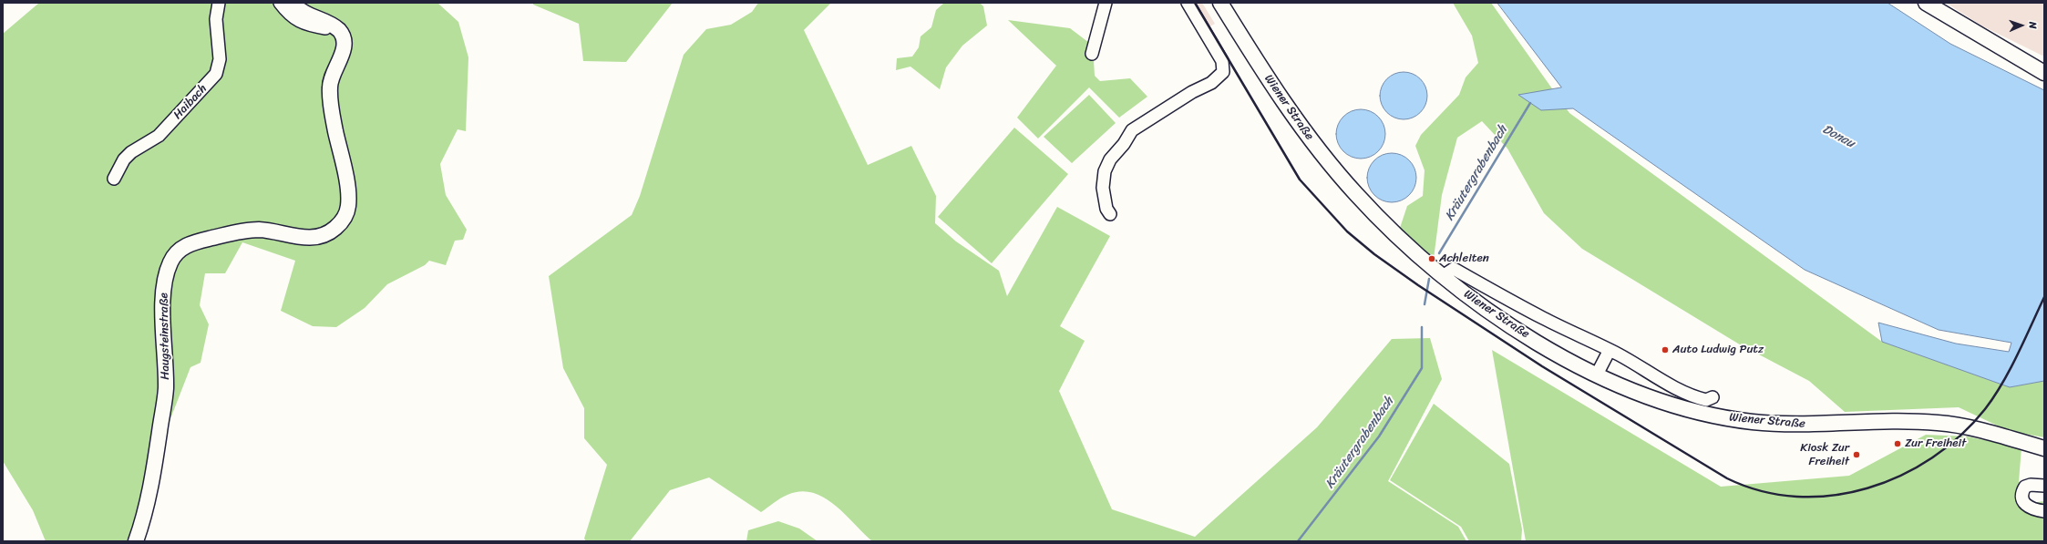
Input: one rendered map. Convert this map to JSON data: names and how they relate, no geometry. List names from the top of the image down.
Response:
{
  "streets": {
    "main road": ["Wiener Straße", "Haugsteinstraße"],
    "street": ["Haibach"]
  },
  "water": ["Donau", "Kräutergrabenbach"],
  "places": [
    "Achleiten",
    "Auto Ludwig Putz",
    "Zur Freiheit",
    "Kiosk Zur Freiheit"
  ],
  "north": "right"
}
